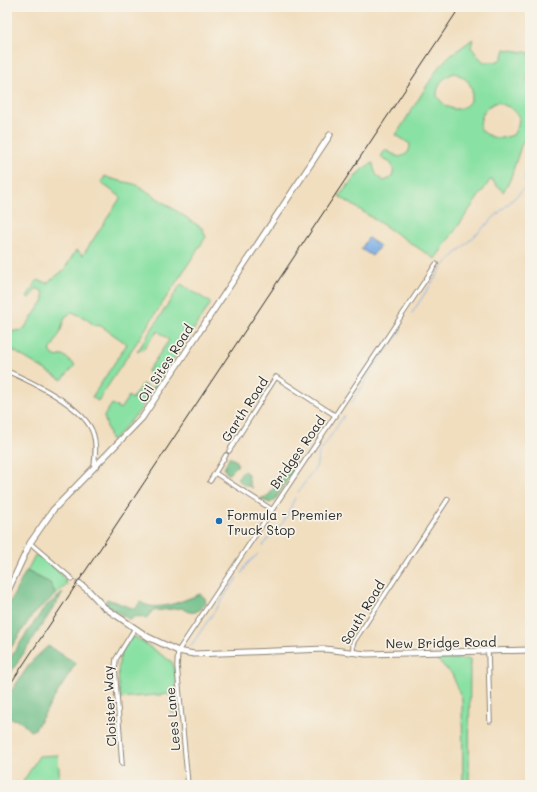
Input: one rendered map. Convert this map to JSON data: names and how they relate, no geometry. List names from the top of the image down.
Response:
{
  "streets": {
    "street": [
      "Oil Sites Road",
      "Garth Road",
      "Bridges Road",
      "South Road",
      "New Bridge Road",
      "Cloister Way",
      "Lees Lane"
    ]
  },
  "crossings": [
    ["Garth Road", "Bridges Road"],
    ["Bridges Road", "South Road"],
    ["Bridges Road", "Lees Lane"],
    ["South Road", "New Bridge Road"],
    ["South Road", "Lees Lane"]
  ],
  "places": ["Formula - Premier Truck Stop"]
}
